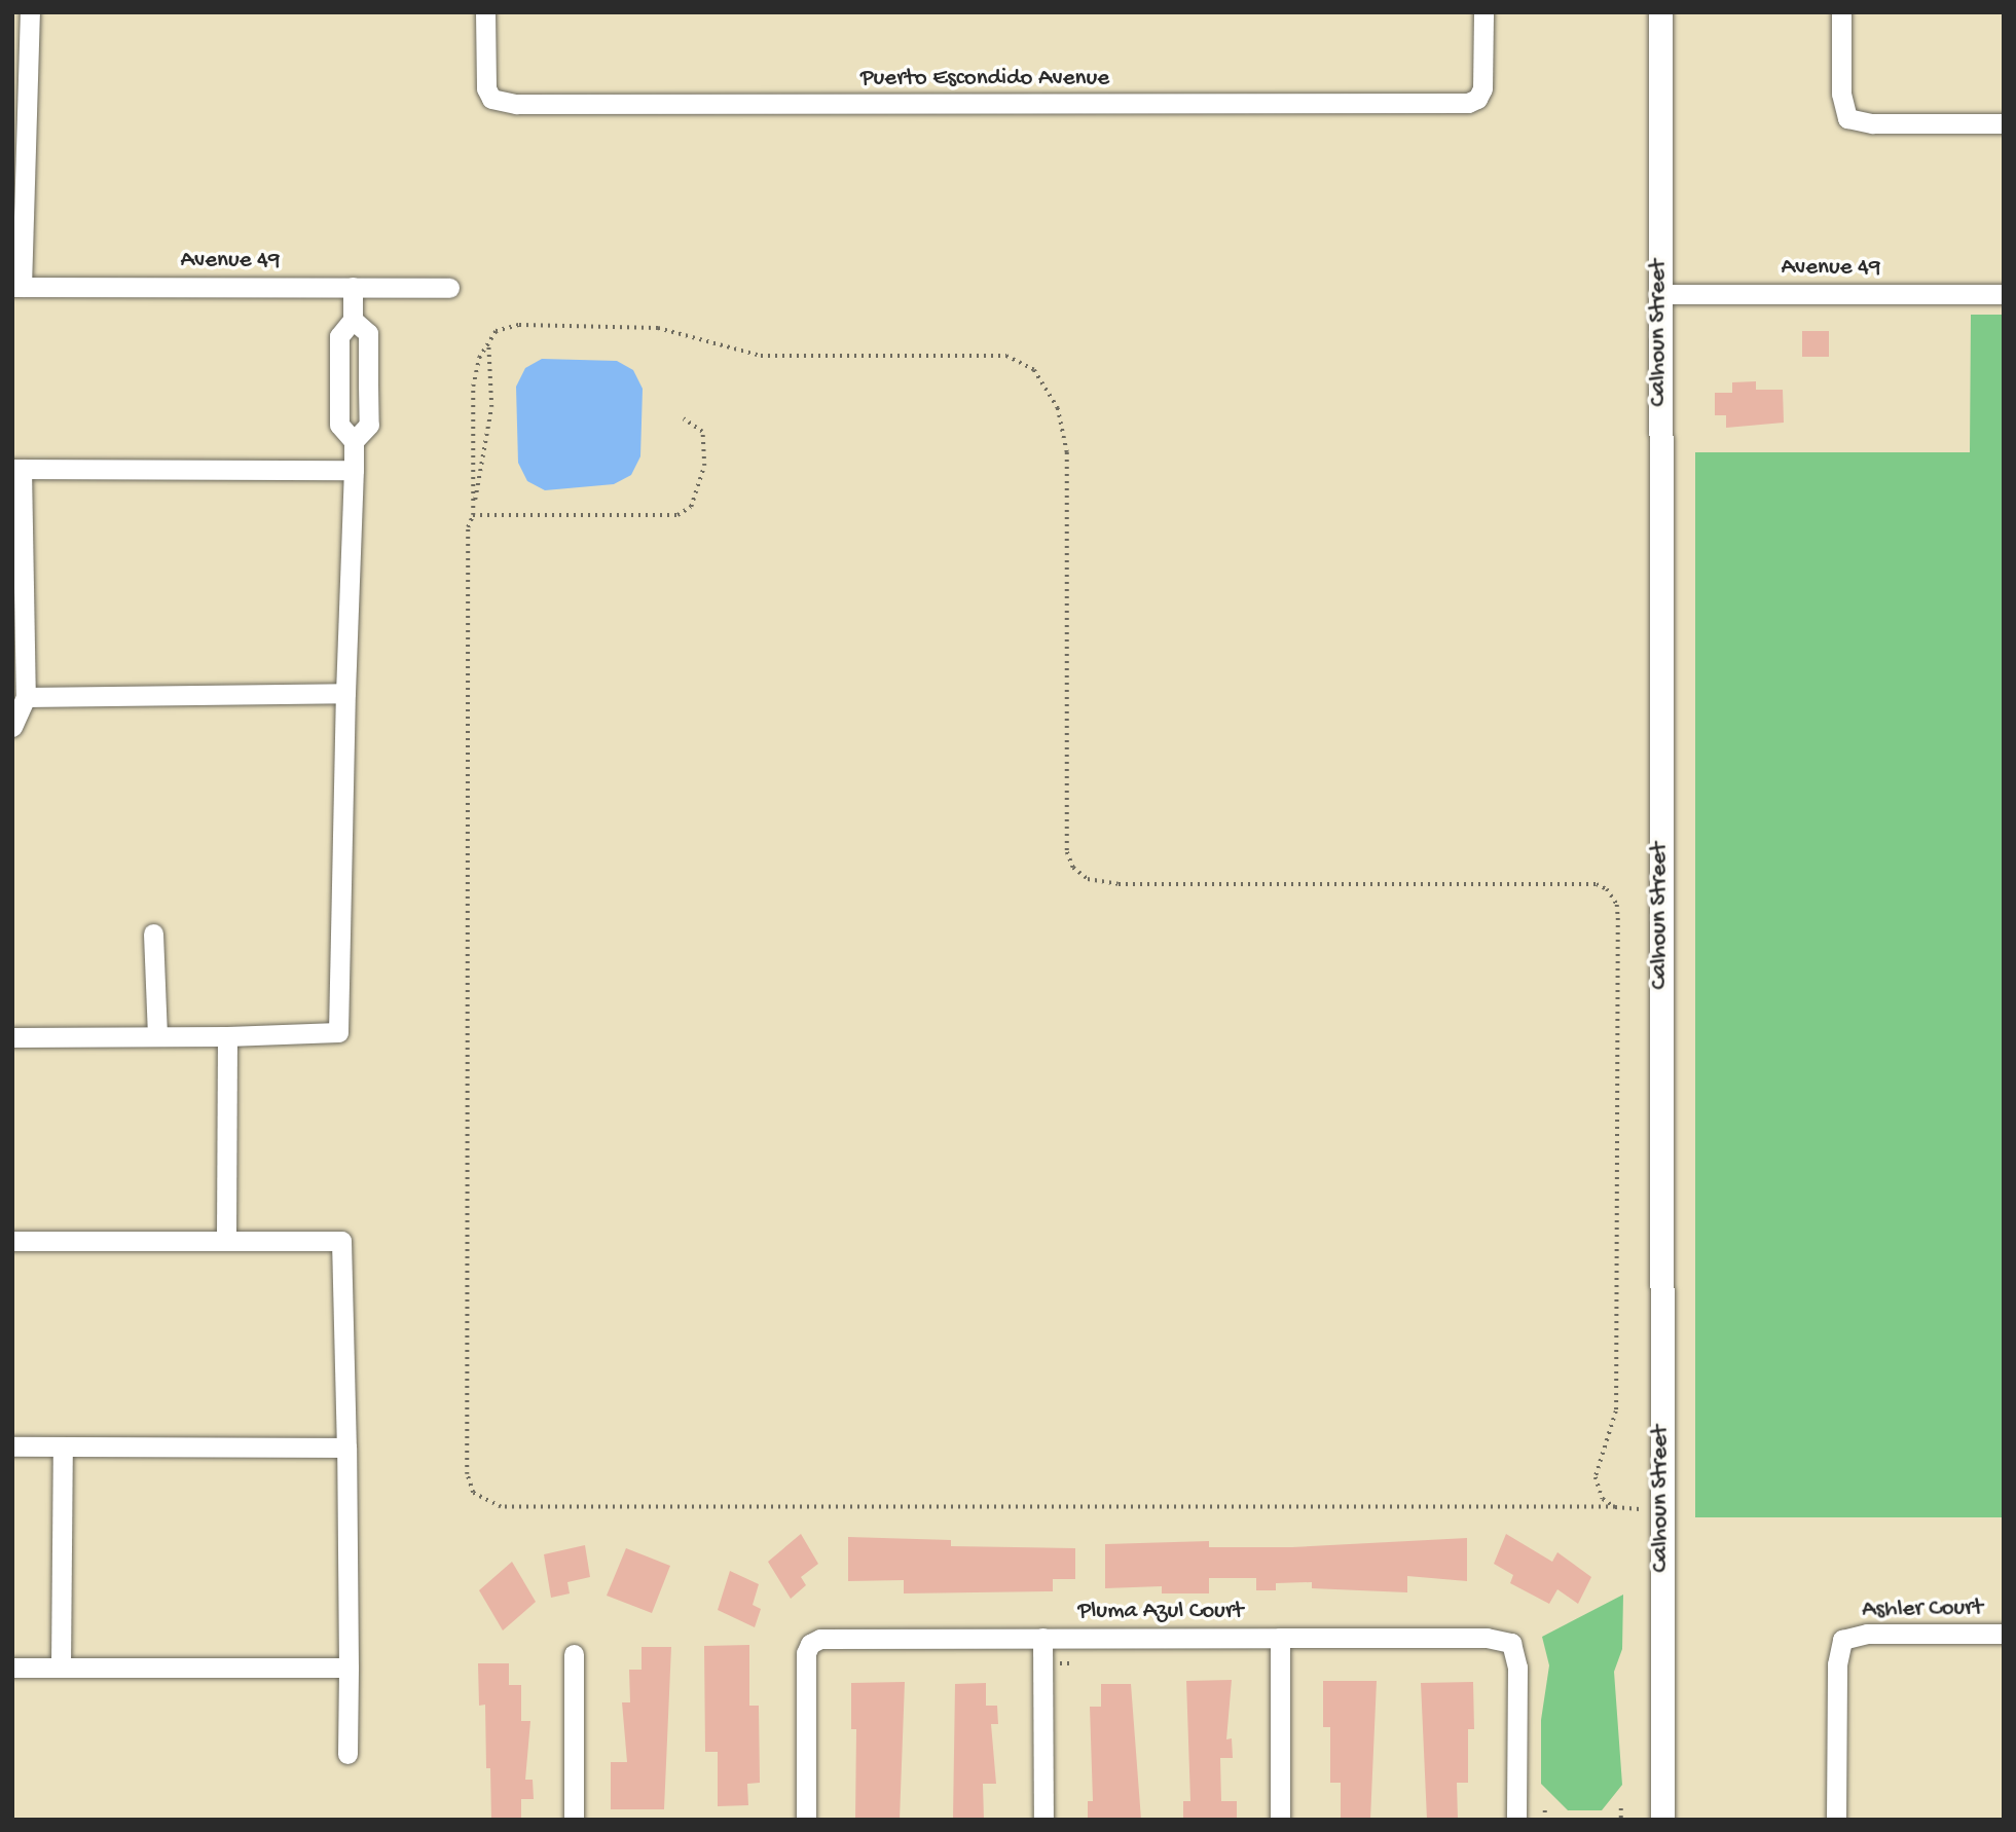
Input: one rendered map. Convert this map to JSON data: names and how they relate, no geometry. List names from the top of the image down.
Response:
{
  "streets": {
    "street": [
      "Puerto Escondido Avenue",
      "Avenue 49",
      "Calhoun Street",
      "Ashler Court",
      "Pluma Azul Court"
    ]
  },
  "crossings": [
    ["Avenue 49", "Calhoun Street"]
  ]
}
